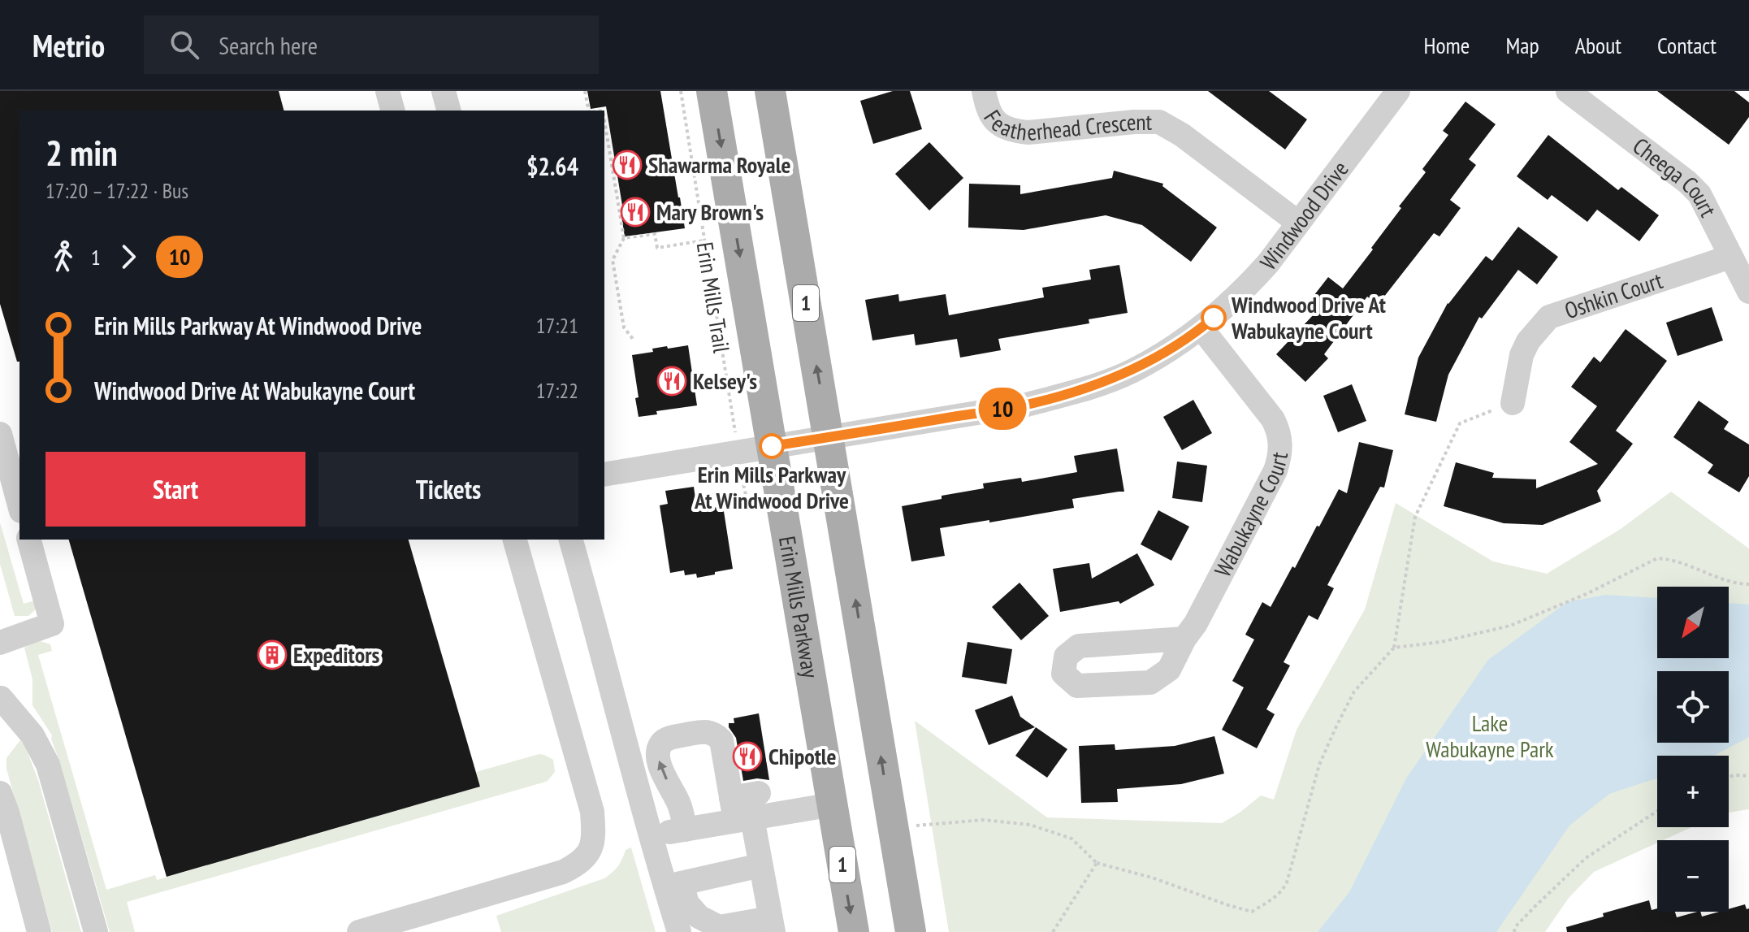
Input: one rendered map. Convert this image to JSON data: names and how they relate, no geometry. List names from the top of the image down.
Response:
{
  "streets": {
    "main road": ["1", "Erin Mills Parkway"],
    "street": [
      "Featherhead Crescent",
      "Cheega Court",
      "Windwood Drive",
      "Oshkin Court",
      "Wabukayne Court"
    ],
    "path": ["Erin Mills Trail"]
  },
  "crossings": [
    ["Featherhead Crescent", "Windwood Drive"],
    ["Cheega Court", "Oshkin Court"],
    ["Windwood Drive", "1"],
    ["Windwood Drive", "Wabukayne Court"],
    ["Windwood Drive", "Erin Mills Parkway"]
  ],
  "parks": ["Lake Wabukayne Park"],
  "places": {
    "restaurant": [
      "Shawarma Royale",
      "Mary Brown's",
      "Kelsey's",
      "Chipotle"
    ],
    "other": ["Windwood Drive At Wabukayne Court", "Erin Mills Parkway At Windwood Drive"],
    "building": ["Expeditors"]
  },
  "lines": ["bus line 10"],
  "north": "bottom left",
  "page": {
    "header": "Metrio",
    "search": "Search here",
    "nav": [
      "Home",
      "Map",
      "About",
      "Contact"
    ],
    "on_map": "10",
    "heading": ["2 min", "17:20 – 17:22 · Bus", "$2.64"],
    "legs": ["1", "10"],
    "list": [
      {
        "name": "Erin Mills Parkway At Windwood Drive",
        "value": "17:21"
      },
      {
        "name": "Windwood Drive At Wabukayne Court",
        "value": "17:22"
      }
    ],
    "buttons": ["Start", "Tickets"],
    "map_buttons": ["+", "−"]
  }
}
